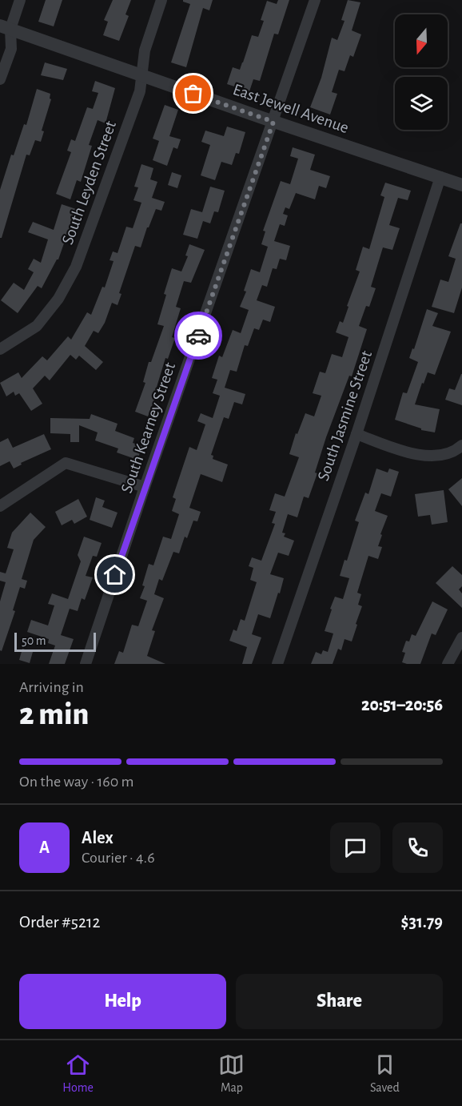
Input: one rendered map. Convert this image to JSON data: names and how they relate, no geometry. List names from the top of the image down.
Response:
{
  "streets": {
    "street": [
      "East Jewell Avenue",
      "South Leyden Street",
      "South Jasmine Street",
      "South Kearney Street"
    ]
  },
  "crossings": [
    ["East Jewell Avenue", "South Leyden Street"],
    ["East Jewell Avenue", "South Jasmine Street"],
    ["East Jewell Avenue", "South Kearney Street"]
  ],
  "scale_bar": "50 m",
  "north": "bottom",
  "page": {
    "scale": "50 m",
    "heading": ["2 min", "Arriving in", "20:51–20:56"],
    "panel": [
      "Alex",
      "Courier · 4.6",
      "Order #5212",
      "$31.79"
    ],
    "bar": "On the way · 160 m",
    "round": "A",
    "buttons": ["Help", "Share"],
    "tabs": ["Home", "Map", "Saved"]
  }
}
